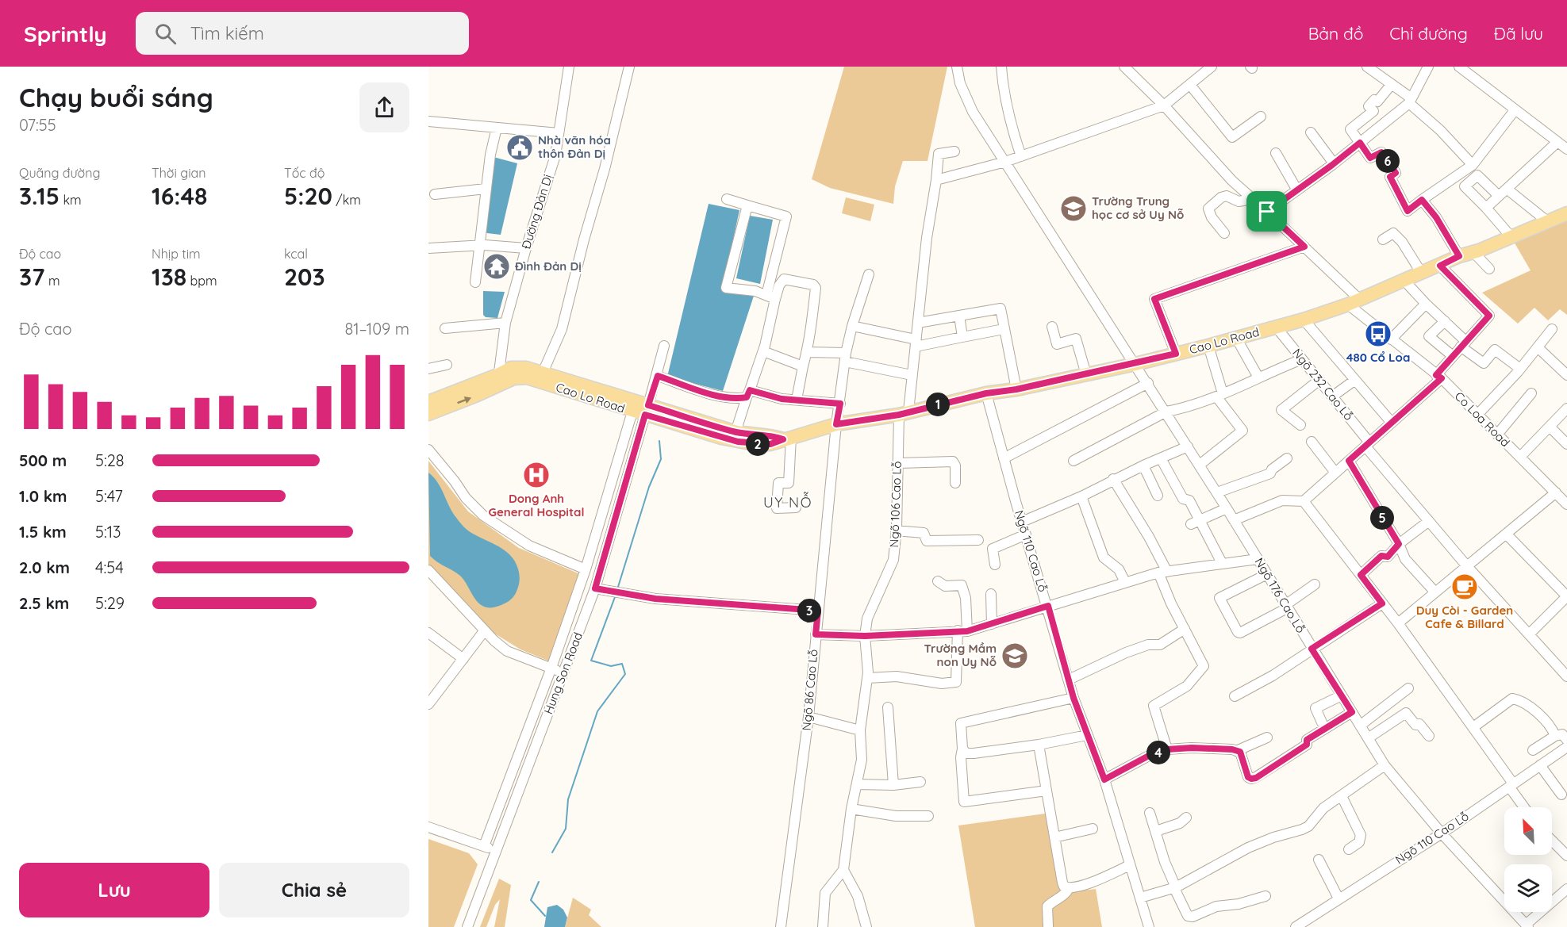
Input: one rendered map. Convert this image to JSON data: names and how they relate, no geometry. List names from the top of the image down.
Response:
{
  "streets": {
    "main road": ["Cao Lo Road"],
    "street": [
      "Đường Đản Dị",
      "Ngõ 232 Cao Lỗ",
      "Co Loa Road",
      "Ngõ 106 Cao Lỗ",
      "Ngõ 110 Cao Lỗ",
      "Ngõ 176 Cao Lỗ",
      "Hung Son Road",
      "Ngõ 86 Cao Lỗ"
    ]
  },
  "crossings": [
    ["Đường Đản Dị", "Cao Lo Road"],
    ["Cao Lo Road", "Ngõ 232 Cao Lỗ"],
    ["Cao Lo Road", "Co Loa Road"],
    ["Cao Lo Road", "Ngõ 106 Cao Lỗ"],
    ["Cao Lo Road", "Ngõ 110 Cao Lỗ"],
    ["Cao Lo Road", "Ngõ 176 Cao Lỗ"],
    ["Cao Lo Road", "Hung Son Road"],
    ["Cao Lo Road", "Ngõ 86 Cao Lỗ"],
    ["Ngõ 110 Cao Lỗ", "Ngõ 176 Cao Lỗ"]
  ],
  "districts": ["UY NỖ"],
  "places": {
    "public building": ["Nhà văn hóa thôn Đản Dị"],
    "school or university": ["Trường Trung học cơ sở Uy Nỗ", "Trường Mầm non Uy Nỗ"],
    "temple": ["Đình Đản Dị"],
    "bus stop": ["480 Cổ Loa"],
    "hospital": ["Dong Anh General Hospital"],
    "cafe": ["Duy Còi - Garden Cafe & Billard"]
  },
  "north": "top left",
  "page": {
    "header": "Sprintly",
    "search": "Tìm kiếm",
    "nav": ["Bản đồ", "Chỉ đường", "Đã lưu"],
    "heading": ["Chạy buổi sáng", "07:55"],
    "stats": [
      ["Quãng đường", "3.15 km"],
      ["Thời gian", "16:48"],
      ["Tốc độ", "5:20 /km"],
      ["Độ cao", "37 m"],
      ["Nhịp tim", "138 bpm"],
      ["kcal", "203"]
    ],
    "pins": [
      "6",
      "1",
      "2",
      "5",
      "3",
      "4"
    ],
    "chart": ["Độ cao", "81–109 m"],
    "list": [
      {
        "name": "500 m",
        "note": "5:28"
      },
      {
        "name": "1.0 km",
        "note": "5:47"
      },
      {
        "name": "1.5 km",
        "note": "5:13"
      },
      {
        "name": "2.0 km",
        "note": "4:54"
      },
      {
        "name": "2.5 km",
        "note": "5:29"
      }
    ],
    "buttons": ["Lưu", "Chia sẻ"]
  }
}
